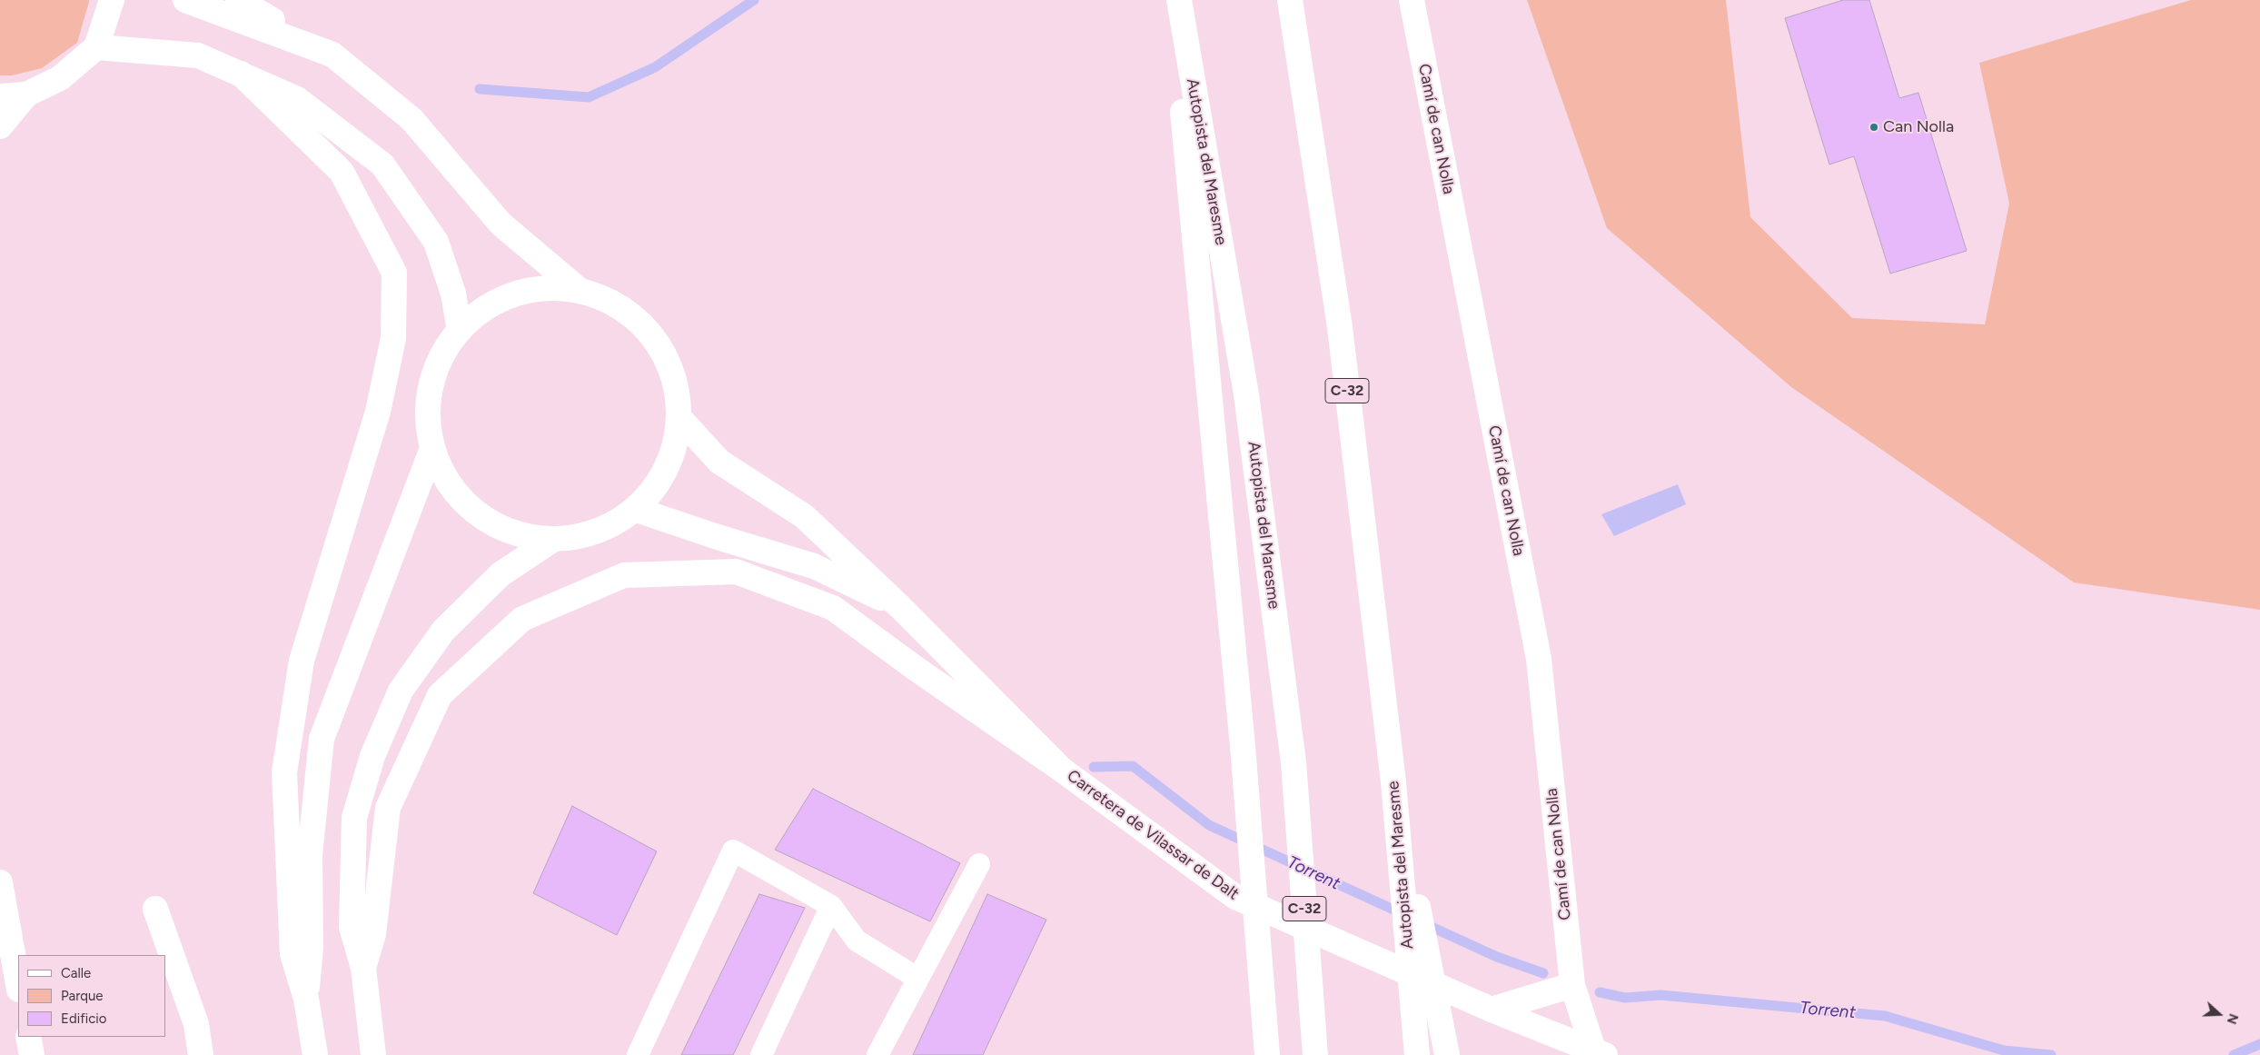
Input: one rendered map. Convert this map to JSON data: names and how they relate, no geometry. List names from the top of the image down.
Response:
{
  "streets": {
    "main road": [
      "Camí de can Nolla",
      "Autopista del Maresme",
      "C-32",
      "Carretera de Vilassar de Dalt"
    ]
  },
  "crossings": [
    ["Camí de can Nolla", "Carretera de Vilassar de Dalt"]
  ],
  "water": ["Torrent"],
  "places": ["Can Nolla"],
  "legend": ["Calle", "Parque", "Edificio"],
  "north": "right"
}
